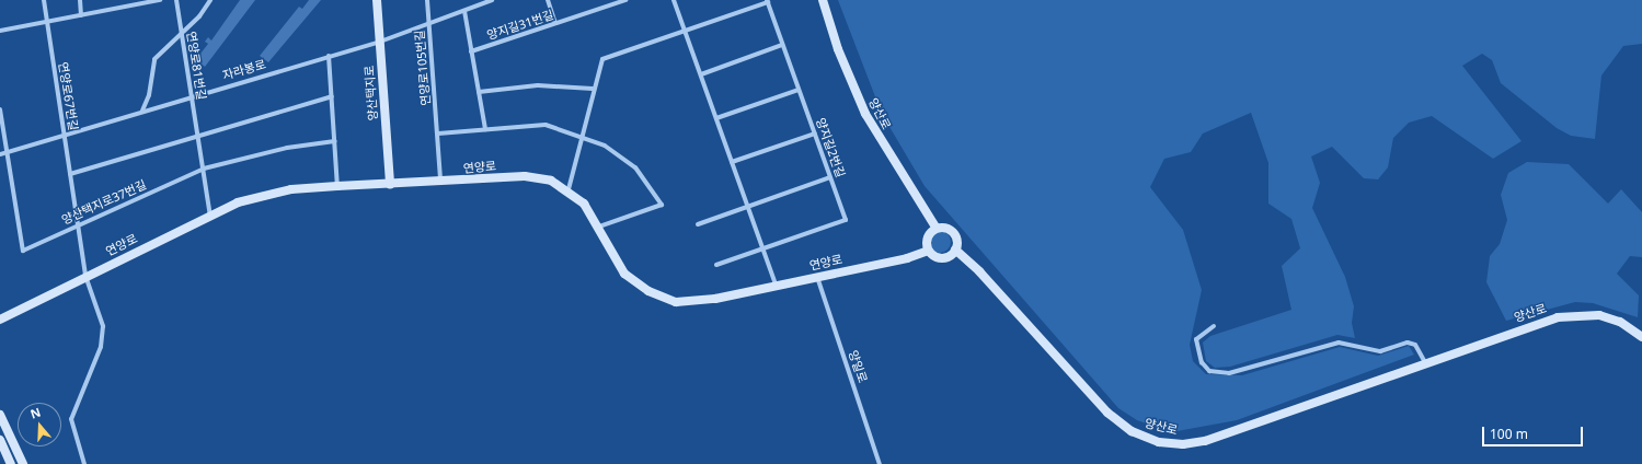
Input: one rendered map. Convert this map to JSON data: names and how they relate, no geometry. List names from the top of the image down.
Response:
{
  "streets": {
    "street": [
      "양지길31번길",
      "연양로81번길",
      "연양로105번길",
      "자라봉로",
      "양산택지로",
      "연양로67번길",
      "양산로",
      "양지길2번길",
      "연양로",
      "양산택지로37번길",
      "양일로"
    ]
  },
  "crossings": [
    ["연양로81번길", "자라봉로"],
    ["연양로81번길", "연양로"],
    ["연양로81번길", "양산택지로37번길"],
    ["연양로105번길", "자라봉로"],
    ["연양로105번길", "연양로"],
    ["자라봉로", "양산택지로"],
    ["자라봉로", "연양로67번길"],
    ["자라봉로", "양산택지로37번길"],
    ["양산택지로", "연양로"],
    ["연양로67번길", "연양로"],
    ["연양로67번길", "양산택지로37번길"],
    ["양산로", "연양로"],
    ["연양로", "양일로"]
  ],
  "scale_bar": "100 m",
  "north": "top"
}
